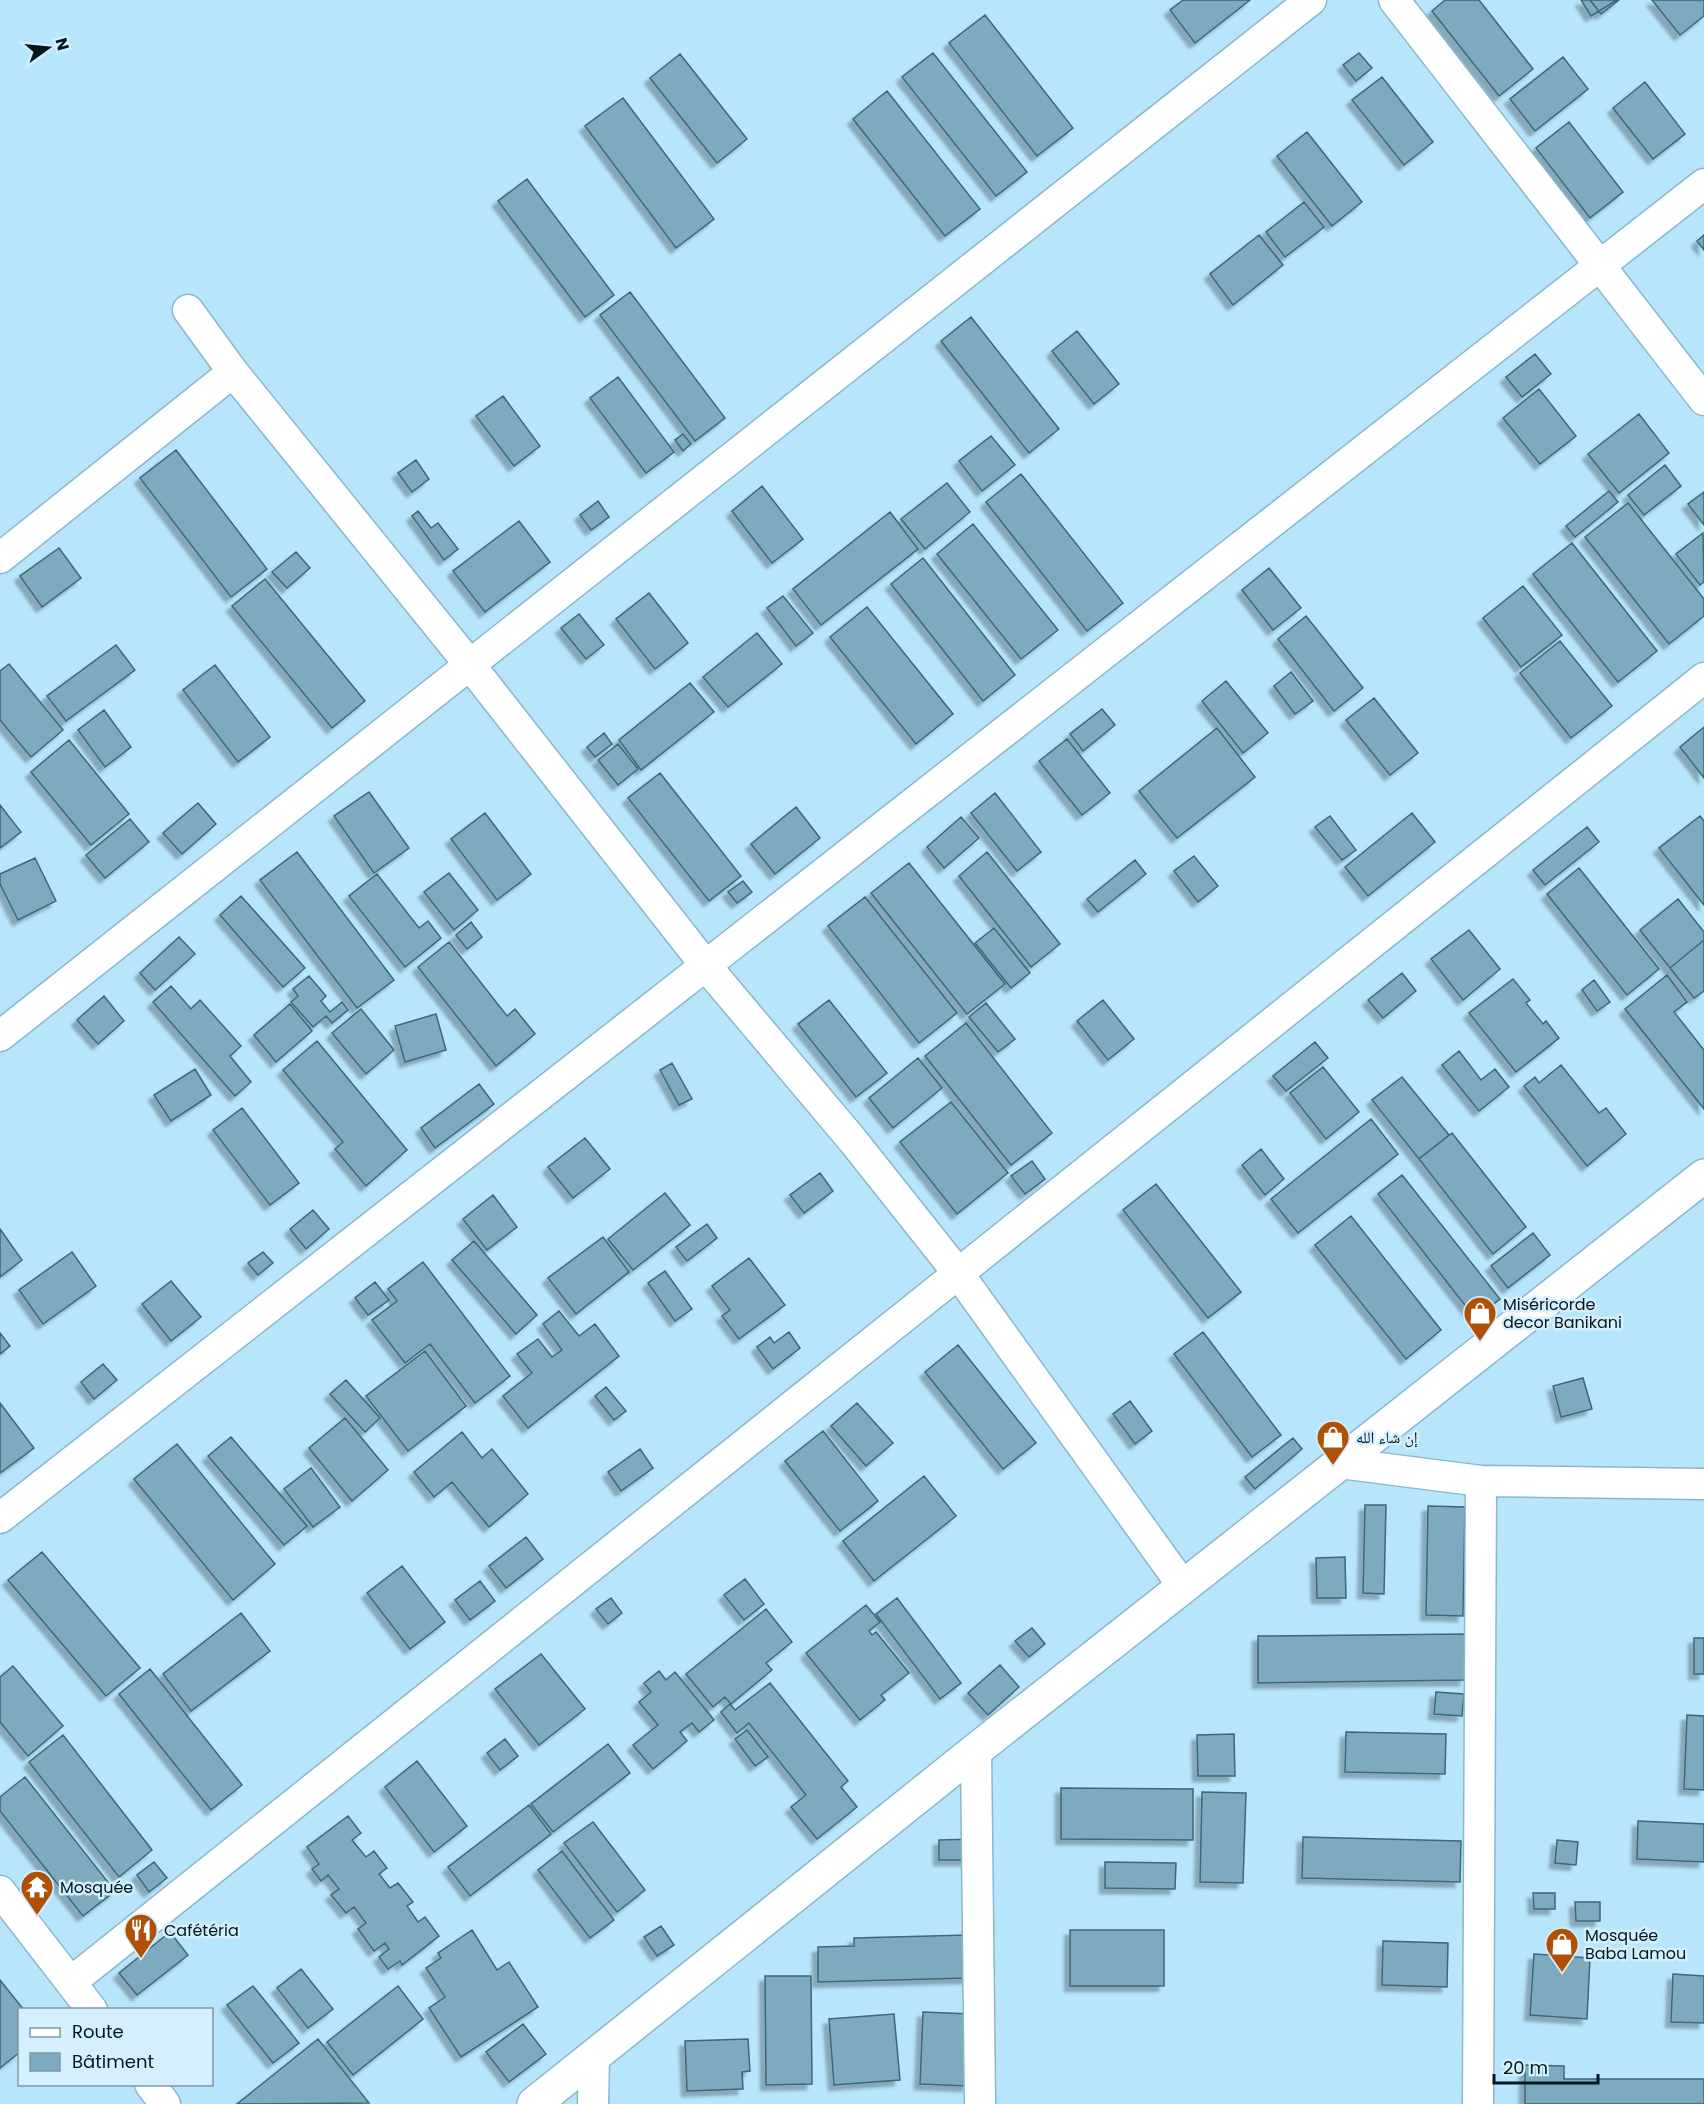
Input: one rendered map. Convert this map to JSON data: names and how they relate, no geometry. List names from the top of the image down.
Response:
{
  "places": {
    "shop": ["Miséricorde decor Banikani", "إن شاء الله", "Mosquée Baba Lamou"],
    "temple": ["Mosquée"],
    "restaurant": ["Cafétéria"]
  },
  "legend": ["Route", "Bâtiment"],
  "scale_bar": "20 m",
  "north": "right"
}
